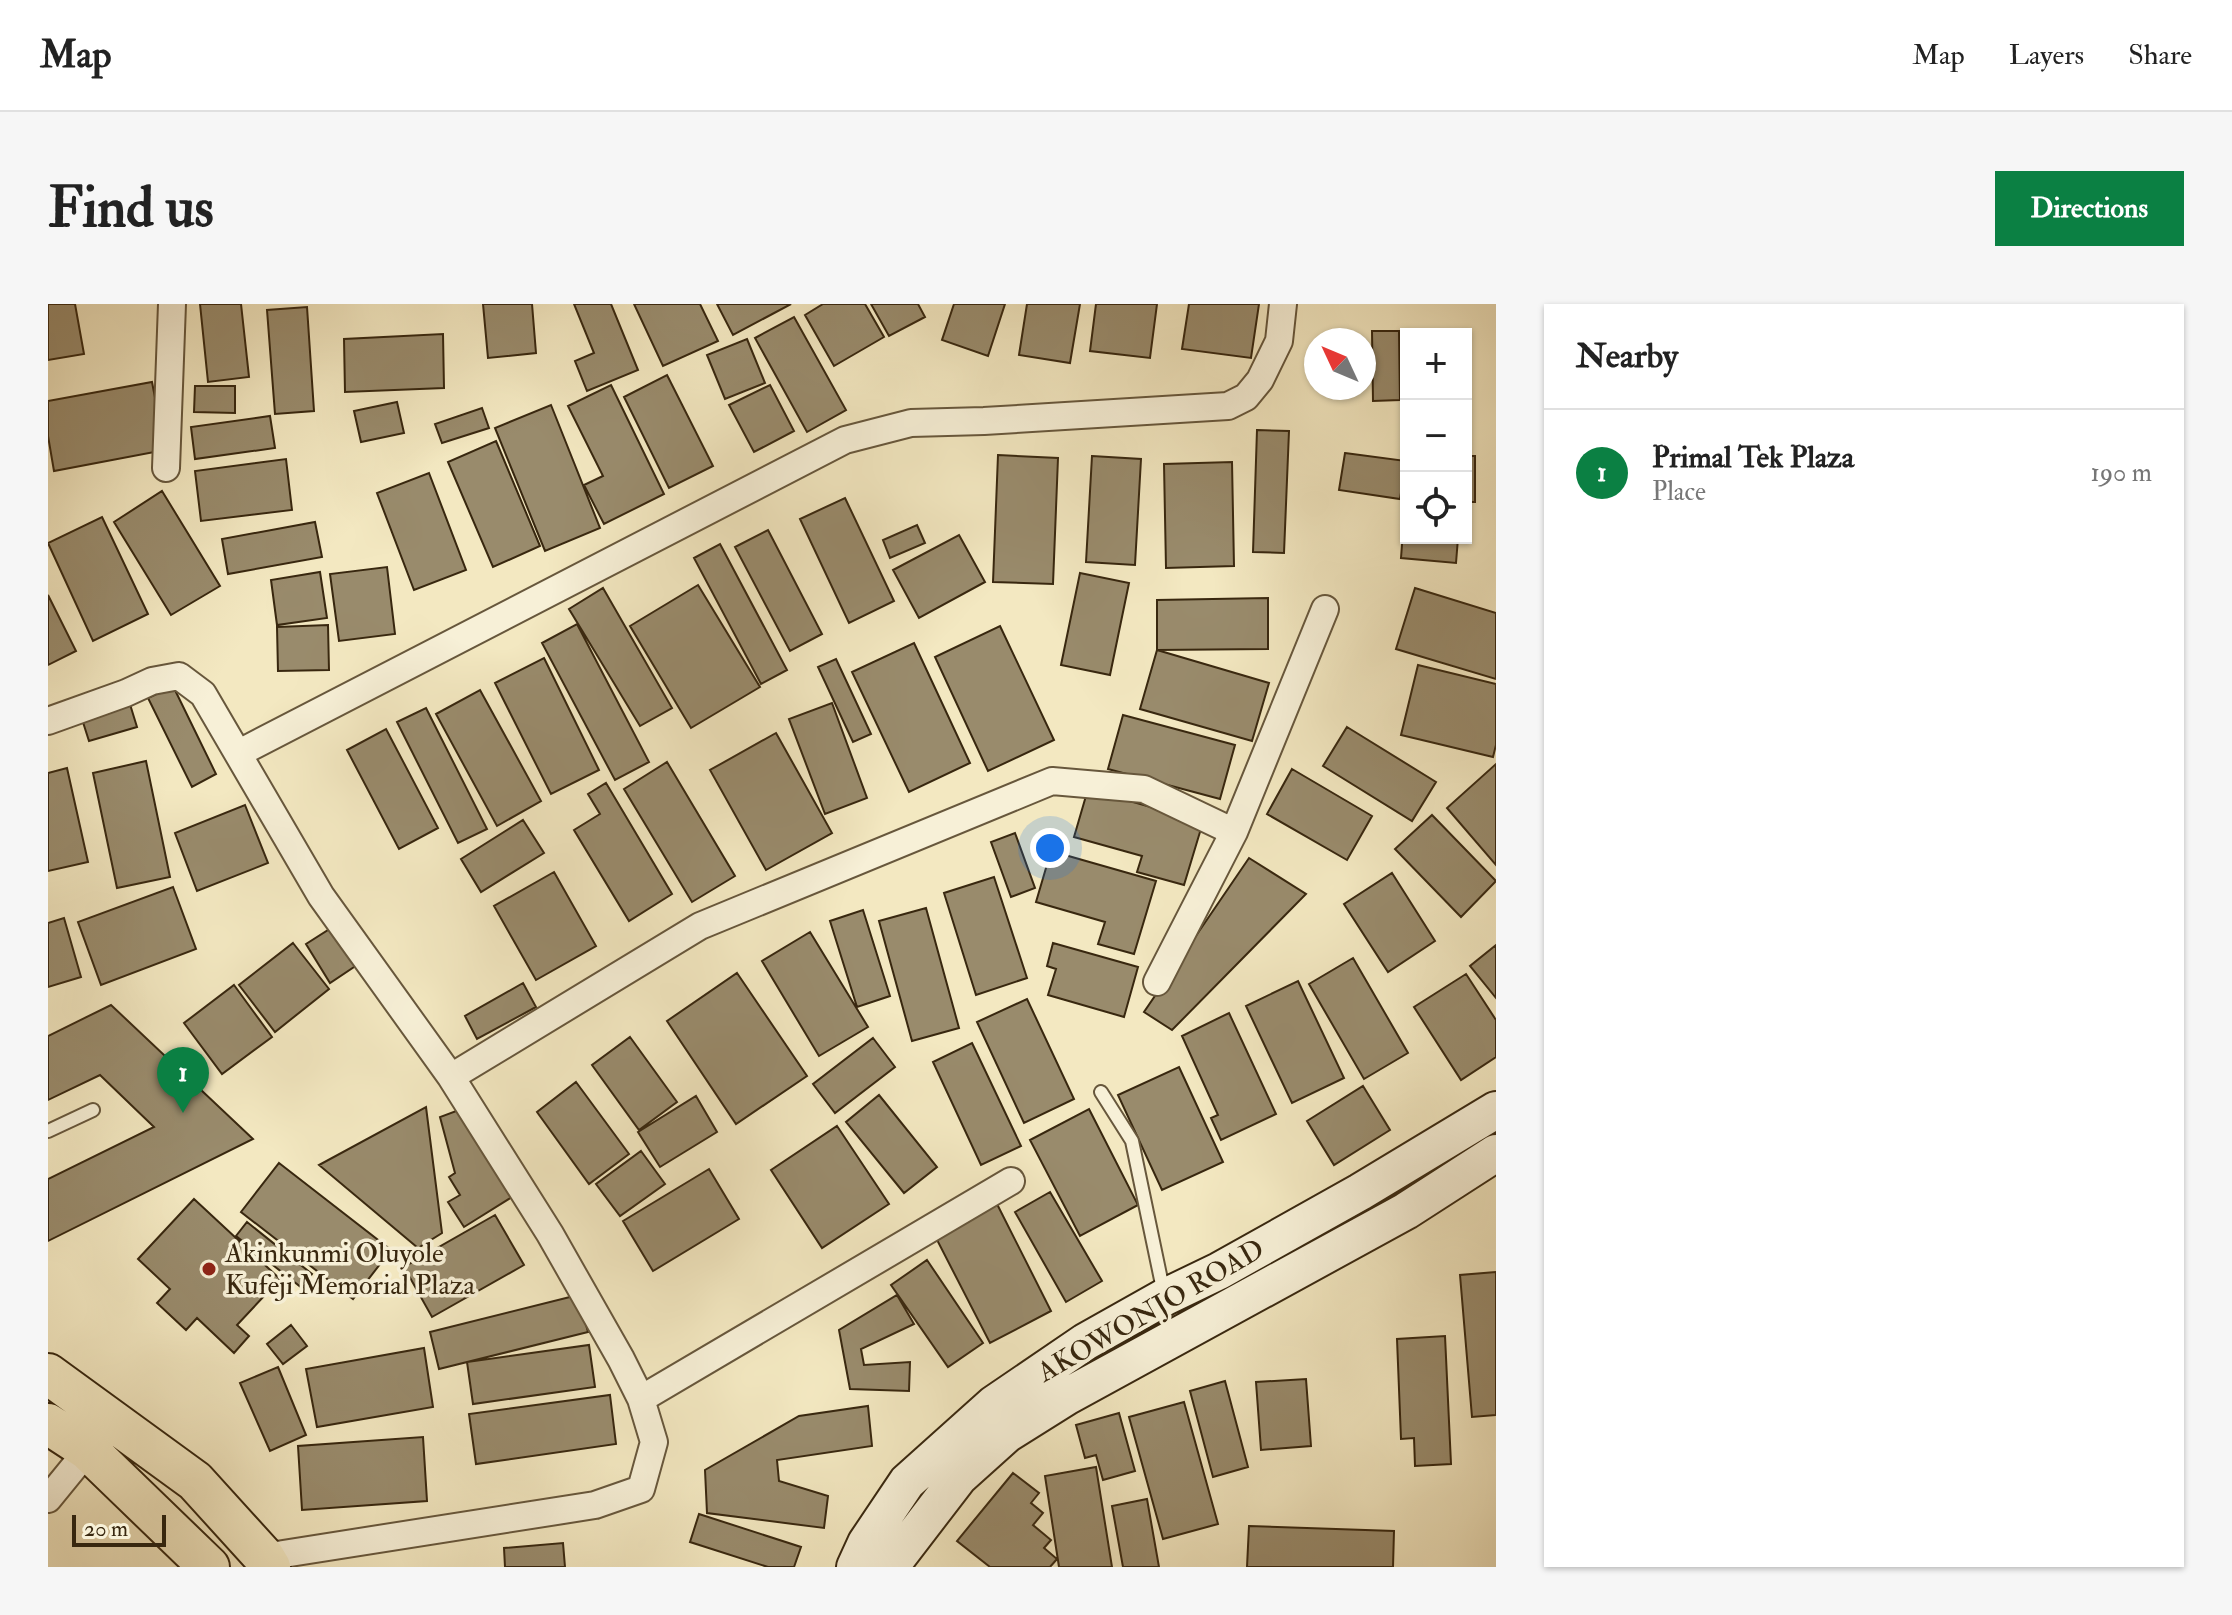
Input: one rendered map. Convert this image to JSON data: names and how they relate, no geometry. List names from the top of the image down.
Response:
{
  "streets": {
    "main road": ["AKOWONJO ROAD"]
  },
  "places": ["Akinkunmi Oluyole Kufeji Memorial Plaza"],
  "scale_bar": "20 m",
  "north": "top left",
  "page": {
    "header": "Map",
    "nav": ["Map", "Layers", "Share"],
    "buttons": "Directions",
    "title": "Find us",
    "heading": "Nearby",
    "map_buttons": ["+", "−"],
    "list": [
      {
        "mark": "1",
        "name": "Primal Tek Plaza",
        "note": "Place",
        "value": "190 m"
      }
    ],
    "pins": "1",
    "scale": "20 m"
  }
}
